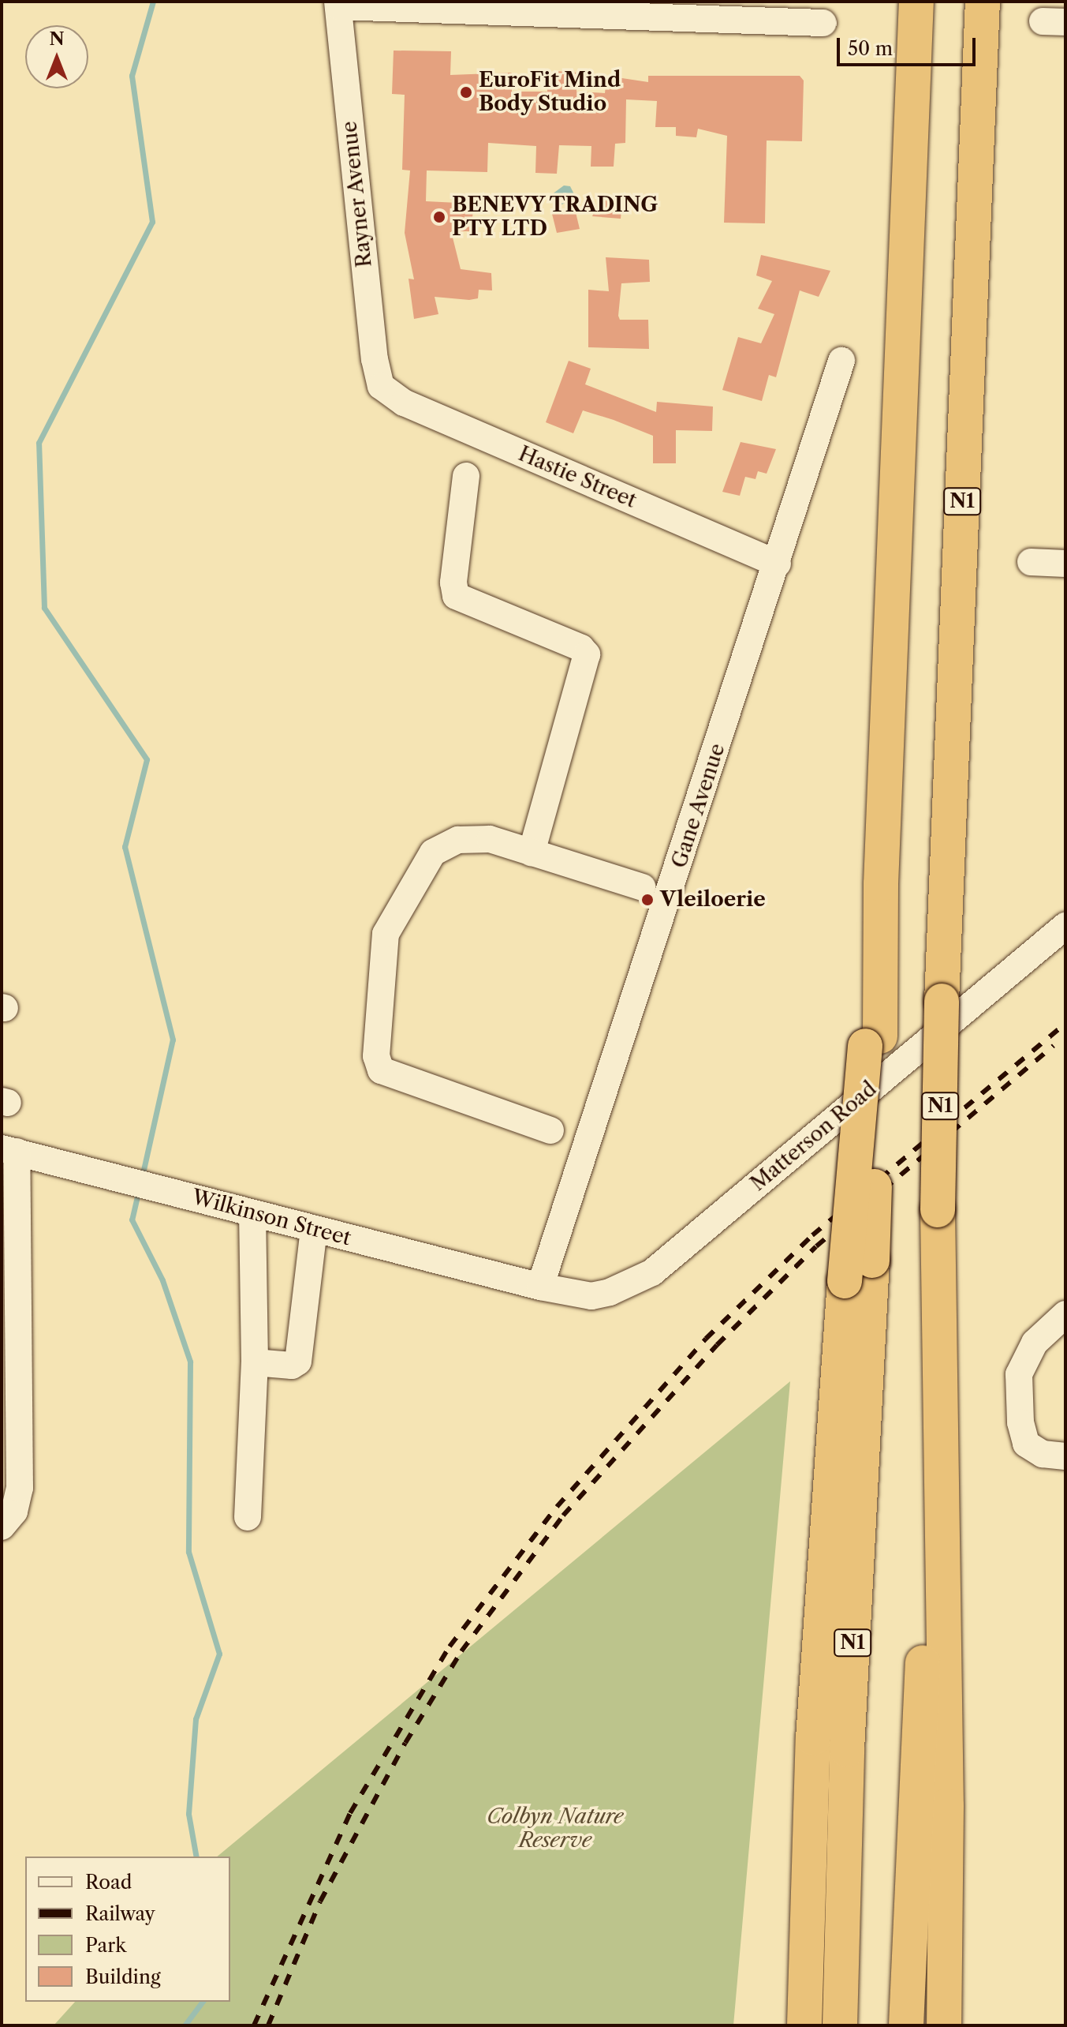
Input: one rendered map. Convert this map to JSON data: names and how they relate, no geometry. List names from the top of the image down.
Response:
{
  "streets": {
    "highway": ["N1"],
    "street": [
      "Rayner Avenue",
      "Hastie Street",
      "Gane Avenue",
      "Matterson Road",
      "Wilkinson Street"
    ]
  },
  "crossings": [
    ["Rayner Avenue", "Hastie Street"],
    ["Hastie Street", "Gane Avenue"],
    ["Gane Avenue", "Matterson Road"],
    ["Gane Avenue", "Wilkinson Street"],
    ["Matterson Road", "Wilkinson Street"]
  ],
  "parks": ["Colbyn Nature Reserve"],
  "places": ["EuroFit Mind Body Studio", "BENEVY TRADING PTY LTD", "Vleiloerie"],
  "legend": [
    "Road",
    "Railway",
    "Park",
    "Building"
  ],
  "scale_bar": "50 m",
  "north": "top"
}
